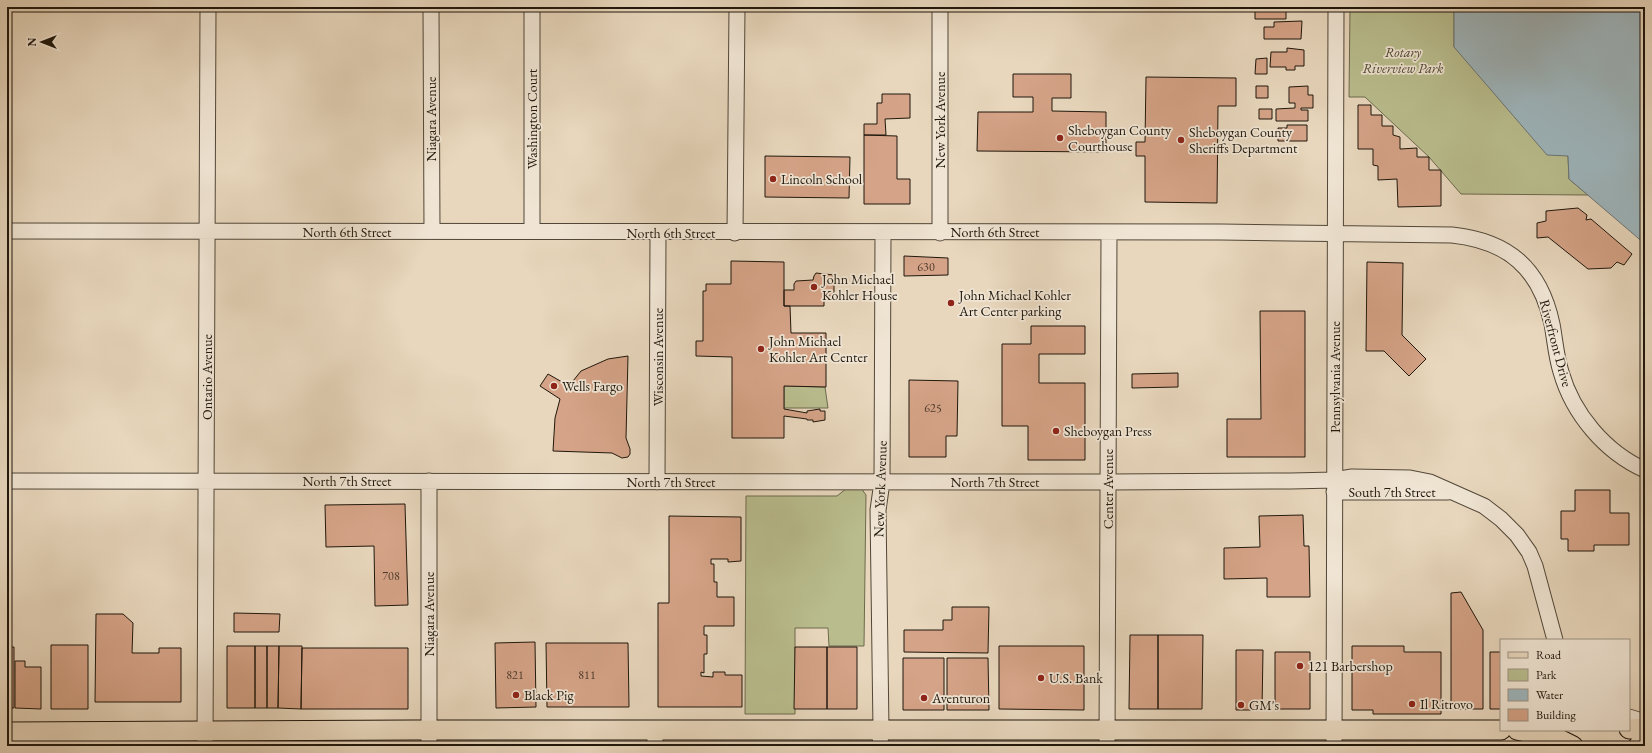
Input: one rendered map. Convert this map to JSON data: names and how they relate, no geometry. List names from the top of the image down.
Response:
{
  "streets": {
    "street": [
      "Niagara Avenue",
      "Washington Court",
      "New York Avenue",
      "North 6th Street",
      "Riverfront Drive",
      "Wisconsin Avenue",
      "Ontario Avenue",
      "Pennsylvania Avenue",
      "North 7th Street",
      "Center Avenue",
      "South 7th Street"
    ]
  },
  "crossings": [
    ["Niagara Avenue", "North 6th Street"],
    ["Niagara Avenue", "North 7th Street"],
    ["Washington Court", "North 6th Street"],
    ["New York Avenue", "North 6th Street"],
    ["New York Avenue", "North 7th Street"],
    ["North 6th Street", "Riverfront Drive"],
    ["North 6th Street", "Wisconsin Avenue"],
    ["North 6th Street", "Ontario Avenue"],
    ["North 6th Street", "Pennsylvania Avenue"],
    ["North 6th Street", "Center Avenue"],
    ["Riverfront Drive", "Pennsylvania Avenue"],
    ["Wisconsin Avenue", "North 7th Street"],
    ["Ontario Avenue", "North 7th Street"],
    ["Pennsylvania Avenue", "North 7th Street"],
    ["Pennsylvania Avenue", "South 7th Street"],
    ["North 7th Street", "Center Avenue"],
    ["North 7th Street", "South 7th Street"]
  ],
  "parks": ["Rotary Riverview Park"],
  "places": [
    "Sheboygan County Courthouse",
    "Sheboygan County Sheriffs Department",
    "Lincoln School",
    "John Michael Kohler House",
    "John Michael Kohler Art Center parking",
    "John Michael Kohler Art Center",
    "Wells Fargo",
    "Sheboygan Press",
    "121 Barbershop",
    "U.S. Bank",
    "Black Pig",
    "Aventuron",
    "Il Ritrovo",
    "GM's"
  ],
  "house_numbers": [
    "630",
    "625",
    "708",
    "821",
    "811"
  ],
  "legend": [
    "Road",
    "Park",
    "Water",
    "Building"
  ],
  "north": "left"
}
